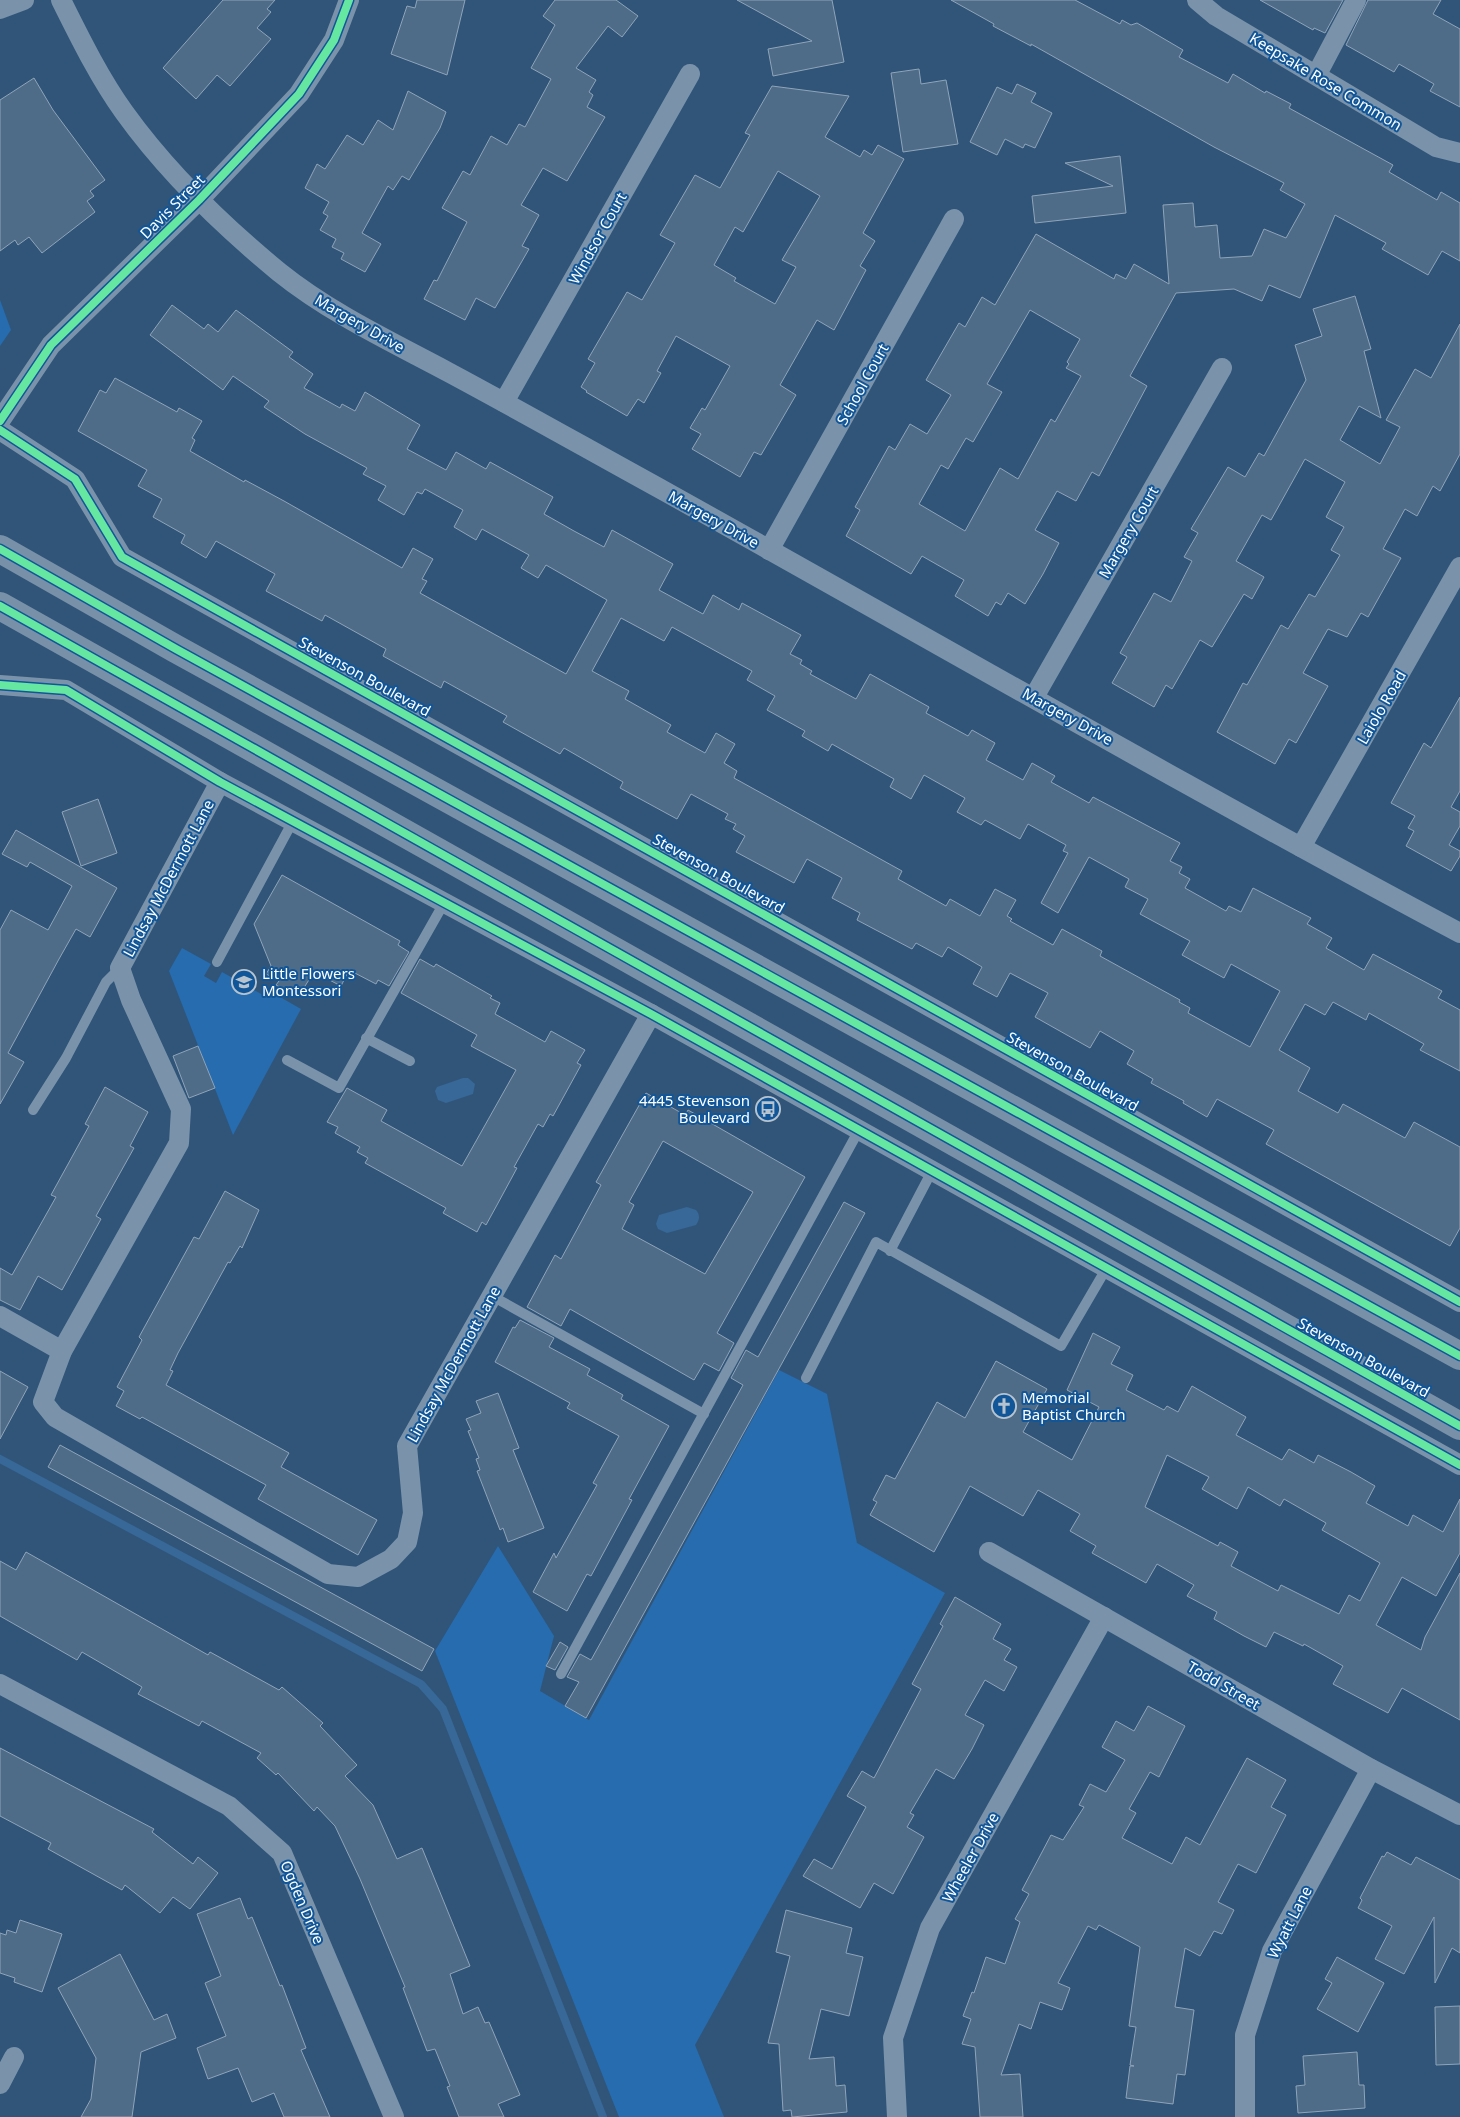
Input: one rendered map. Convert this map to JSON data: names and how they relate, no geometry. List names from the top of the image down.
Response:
{
  "streets": {
    "main road": ["Stevenson Boulevard"],
    "street": [
      "Keepsake Rose Common",
      "Davis Street",
      "Windsor Court",
      "Margery Drive",
      "School Court",
      "Margery Court",
      "Laiolo Road",
      "Lindsay McDermott Lane",
      "Todd Street",
      "Wheeler Drive",
      "Ogden Drive",
      "Wyatt Lane"
    ]
  },
  "crossings": [
    ["Davis Street", "Margery Drive"],
    ["Windsor Court", "Margery Drive"],
    ["Margery Drive", "School Court"],
    ["Margery Drive", "Margery Court"],
    ["Margery Drive", "Laiolo Road"],
    ["Todd Street", "Wheeler Drive"],
    ["Todd Street", "Wyatt Lane"]
  ],
  "places": {
    "school or university": ["Little Flowers Montessori"],
    "bus stop": ["4445 Stevenson Boulevard"],
    "church": ["Memorial Baptist Church"]
  }
}
